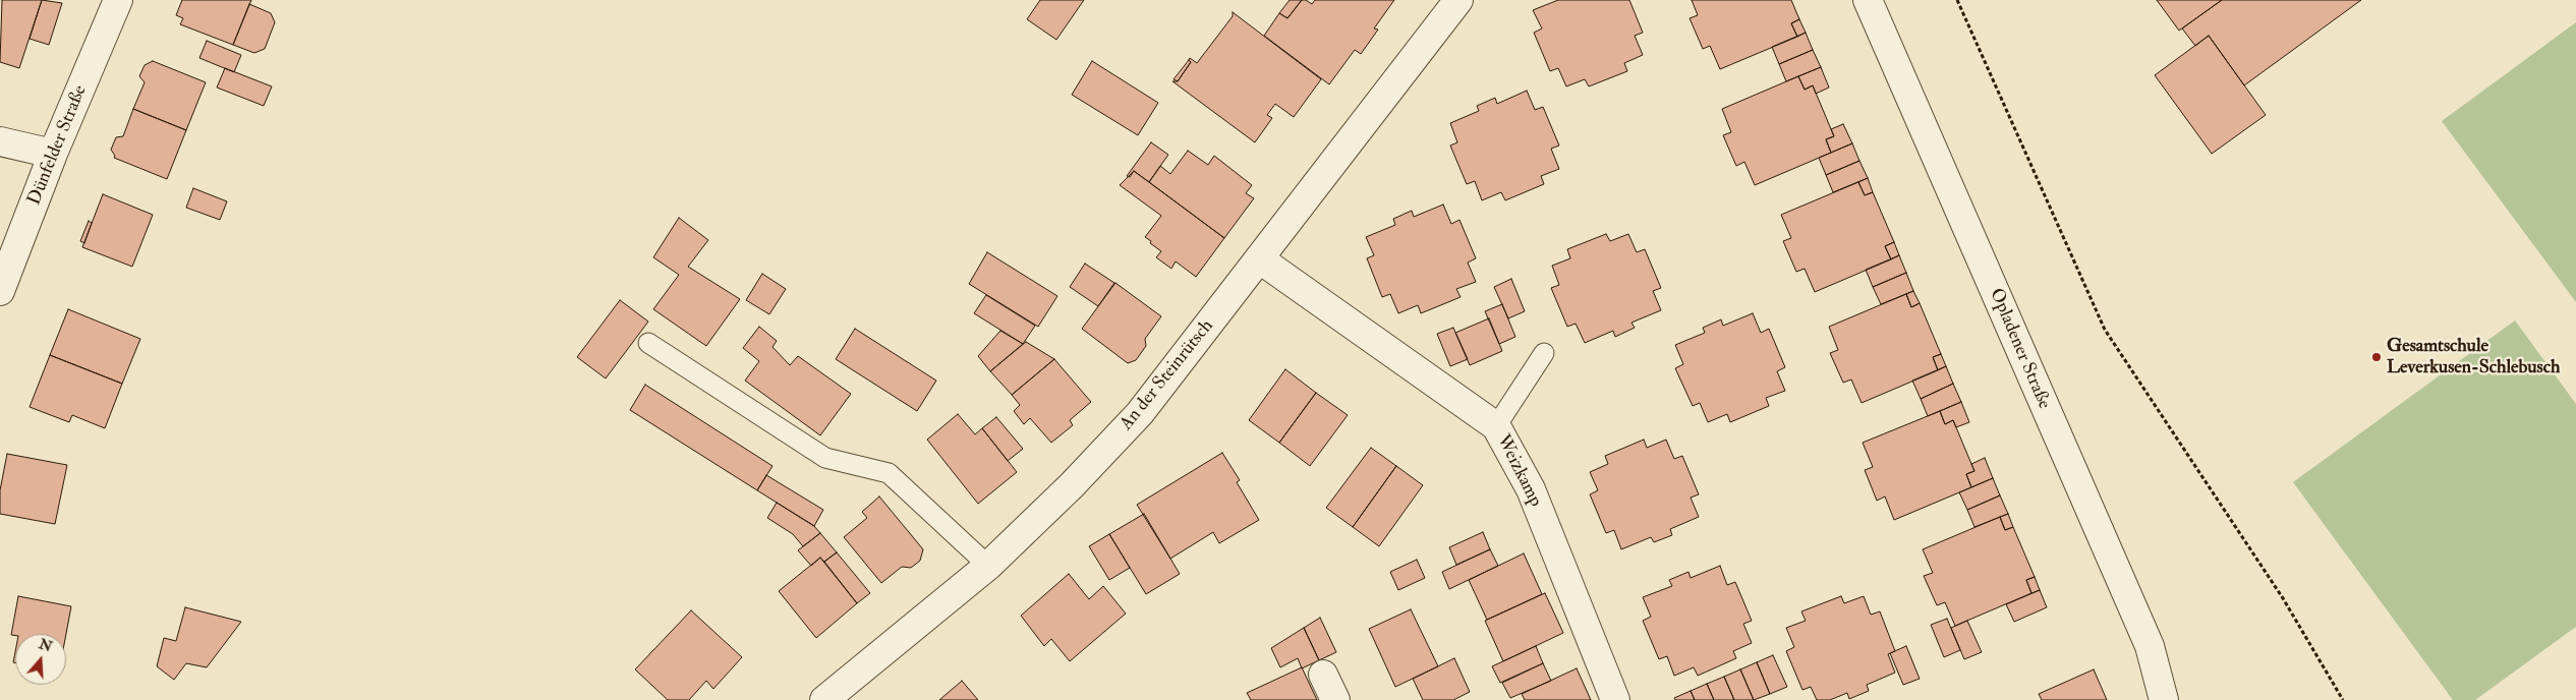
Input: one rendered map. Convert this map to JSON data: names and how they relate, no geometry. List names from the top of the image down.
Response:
{
  "streets": {
    "street": [
      "Dünfelder Straße",
      "Opladener Straße",
      "An der Steinrütsch",
      "Weizkamp"
    ]
  },
  "crossings": [
    ["An der Steinrütsch", "Weizkamp"]
  ],
  "places": ["Gesamtschule Leverkusen-Schlebusch"],
  "north": "top"
}
